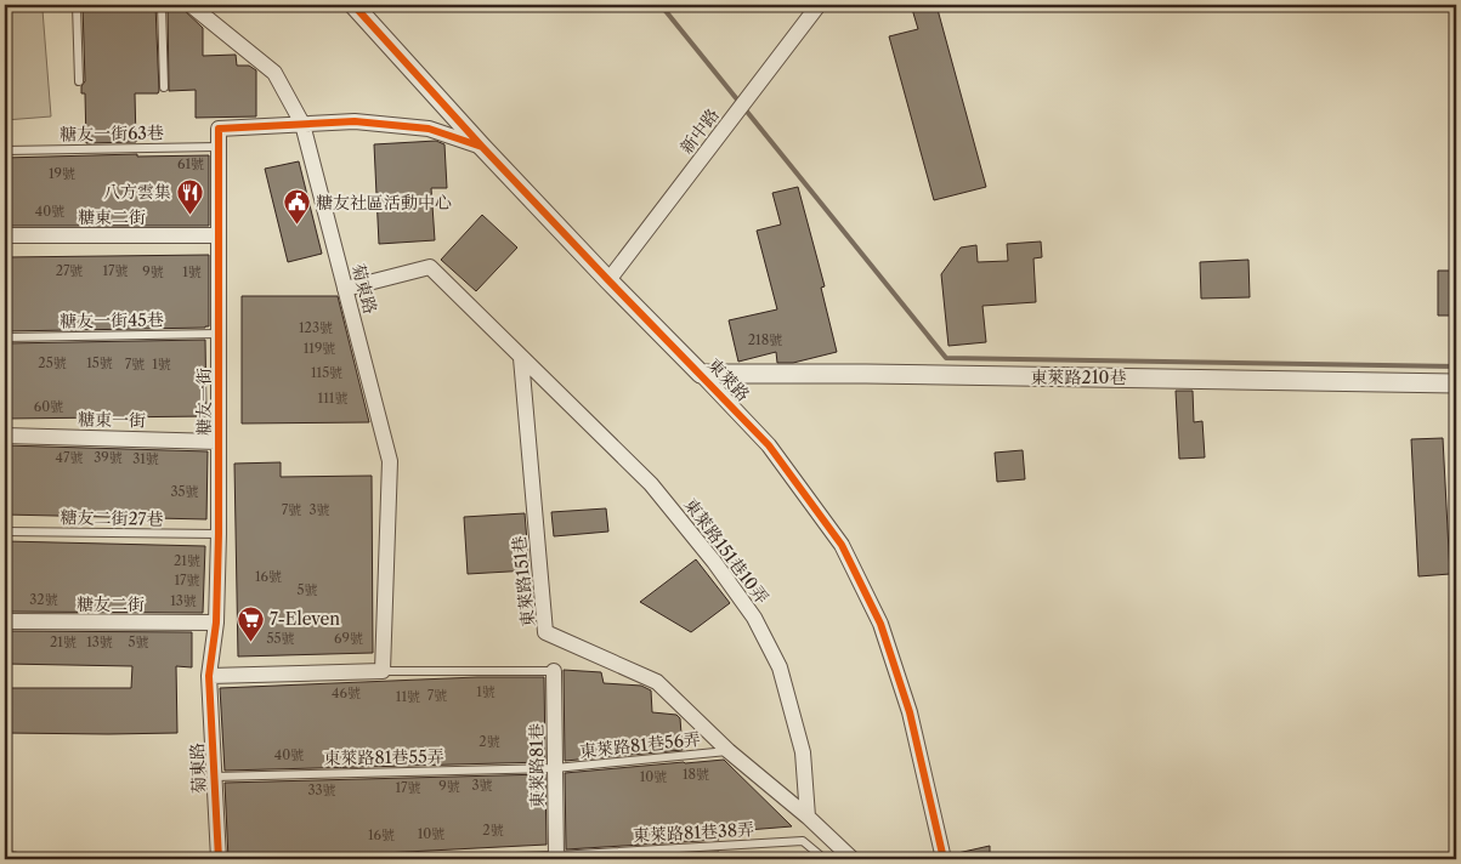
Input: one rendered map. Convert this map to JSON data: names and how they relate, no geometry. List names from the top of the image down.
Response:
{
  "streets": {
    "street": [
      "新中路",
      "糖東二街",
      "菊東路",
      "東萊路210巷",
      "東萊路",
      "糖友一街",
      "糖東一街",
      "東萊路151巷10弄",
      "東萊路151巷",
      "糖友二街",
      "東萊路81巷"
    ],
    "lane": [
      "糖友一街63巷",
      "糖友一街45巷",
      "糖友二街27巷",
      "東萊路81巷56弄",
      "東萊路81巷55弄",
      "東萊路81巷38弄"
    ]
  },
  "crossings": [
    ["新中路", "東萊路"],
    ["糖友一街63巷", "糖友一街"],
    ["糖東二街", "糖友一街"],
    ["菊東路", "糖友一街"],
    ["菊東路", "東萊路81巷55弄"],
    ["糖友一街45巷", "糖友一街"],
    ["東萊路210巷", "東萊路"],
    ["糖友一街", "糖東一街"],
    ["糖友一街", "糖友二街27巷"],
    ["糖友一街", "糖友二街"],
    ["東萊路151巷10弄", "東萊路151巷"],
    ["東萊路151巷", "東萊路81巷56弄"],
    ["東萊路81巷56弄", "東萊路81巷55弄"],
    ["東萊路81巷56弄", "東萊路81巷"],
    ["東萊路81巷55弄", "東萊路81巷"],
    ["東萊路81巷", "東萊路81巷38弄"]
  ],
  "places": {
    "restaurant": ["八方雲集"],
    "public building": ["糖友社區活動中心"],
    "supermarket": ["7-Eleven"]
  },
  "house_numbers": [
    "61號",
    "19號",
    "40號",
    "27號",
    "17號",
    "9號",
    "1號",
    "123號",
    "218號",
    "119號",
    "25號",
    "15號",
    "7號",
    "1號",
    "115號",
    "111號",
    "60號",
    "47號",
    "39號",
    "31號",
    "35號",
    "7號",
    "3號",
    "21號",
    "16號",
    "17號",
    "5號",
    "32號",
    "13號",
    "55號",
    "69號",
    "21號",
    "13號",
    "5號",
    "1號",
    "46號",
    "7號",
    "11號",
    "2號",
    "40號",
    "18號",
    "10號",
    "3號",
    "9號",
    "17號",
    "33號",
    "2號",
    "10號",
    "16號"
  ]
}
